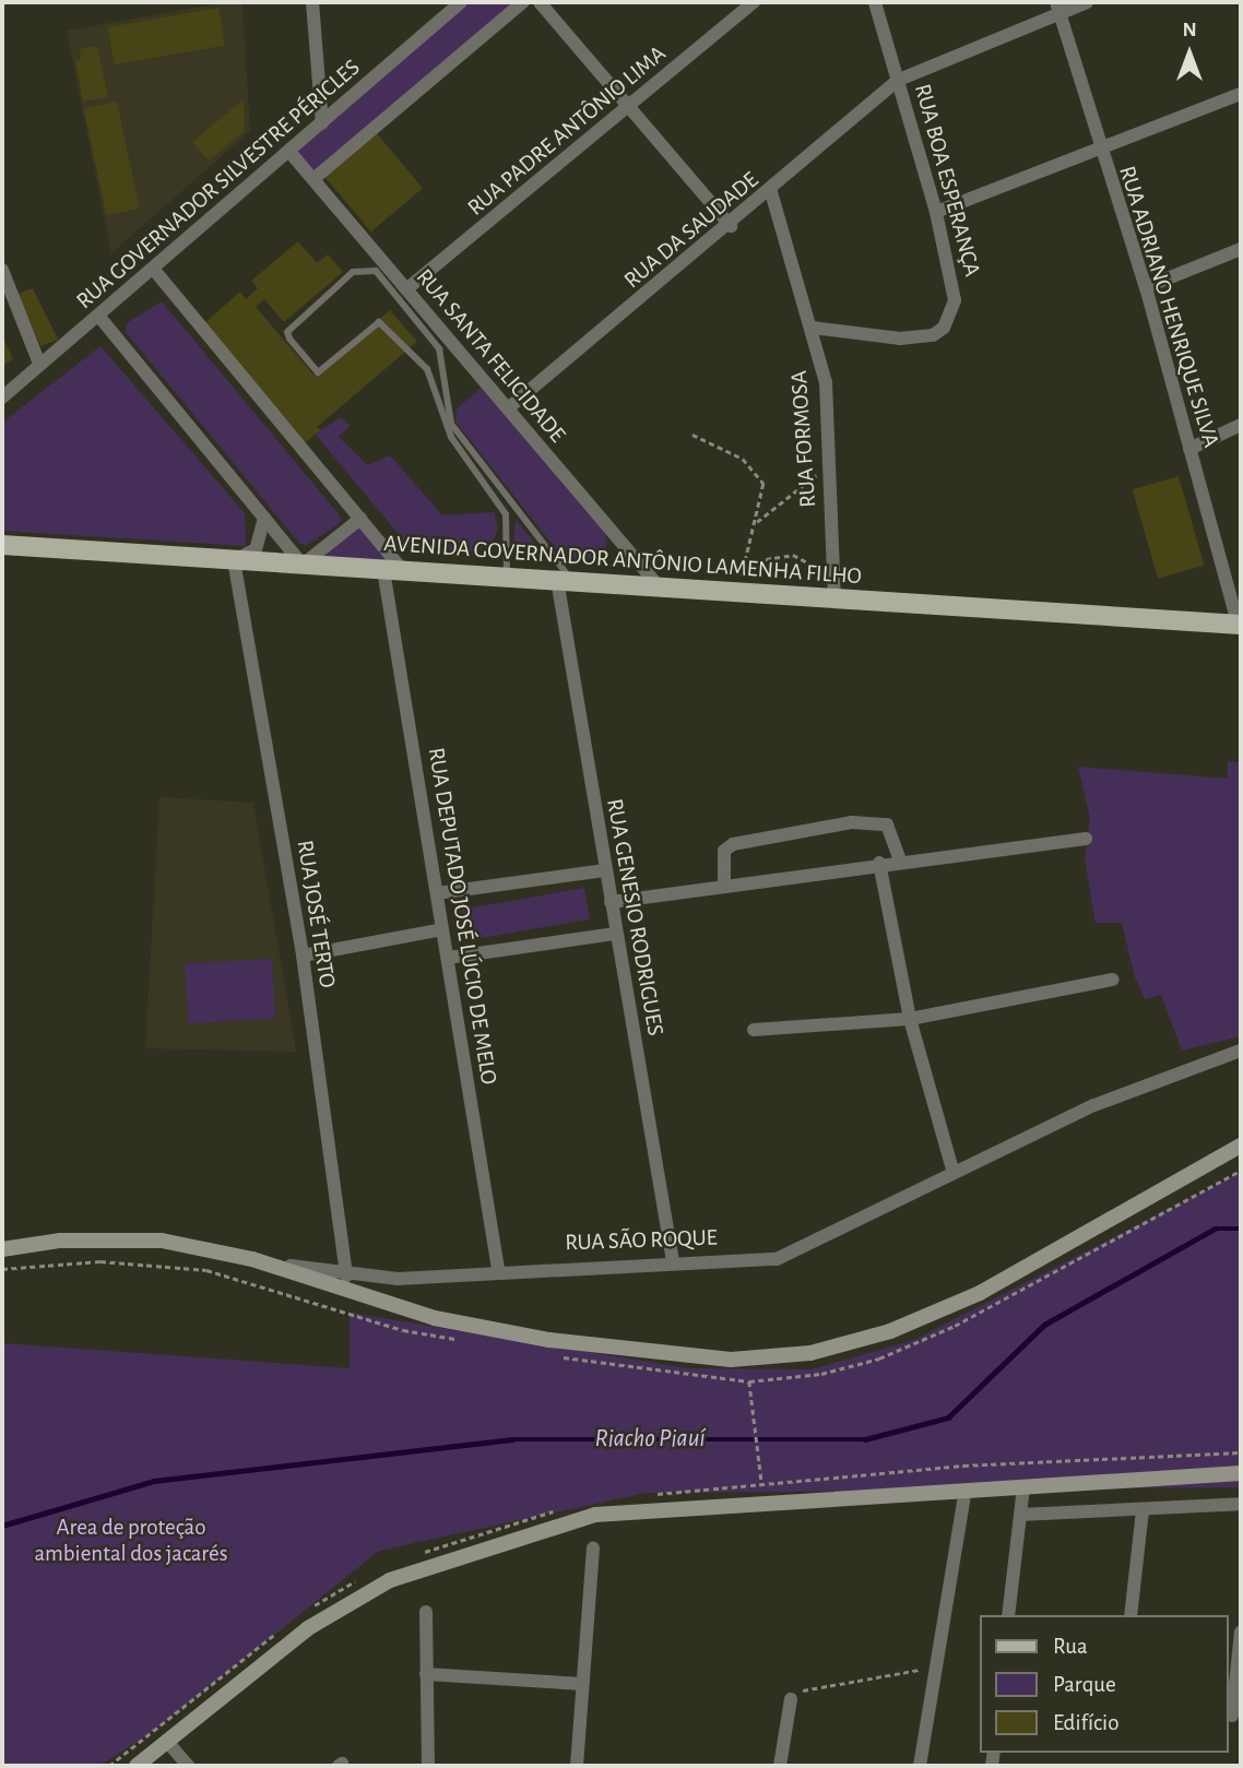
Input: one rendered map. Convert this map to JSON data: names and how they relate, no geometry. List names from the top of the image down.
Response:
{
  "streets": {
    "main road": ["AVENIDA GOVERNADOR ANTÔNIO LAMENHA FILHO", "RUA SÃO ROQUE"],
    "street": [
      "RUA PADRE ANTÔNIO LIMA",
      "RUA BOA ESPERANÇA",
      "RUA GOVERNADOR SILVESTRE PÉRICLES",
      "RUA DA SAUDADE",
      "RUA ADRIANO HENRIQUE SILVA",
      "RUA SANTA FELICIDADE",
      "RUA FORMOSA",
      "RUA JOSÉ TERTO",
      "RUA DEPUTADO JOSÉ LÚCIO DE MELO",
      "RUA GENESIO RODRIGUES"
    ]
  },
  "crossings": [
    ["RUA PADRE ANTÔNIO LIMA", "RUA SANTA FELICIDADE"],
    ["RUA BOA ESPERANÇA", "RUA DA SAUDADE"],
    ["RUA BOA ESPERANÇA", "RUA FORMOSA"],
    ["RUA GOVERNADOR SILVESTRE PÉRICLES", "RUA SANTA FELICIDADE"],
    ["RUA DA SAUDADE", "RUA ADRIANO HENRIQUE SILVA"],
    ["RUA DA SAUDADE", "RUA SANTA FELICIDADE"],
    ["RUA DA SAUDADE", "RUA FORMOSA"],
    ["RUA ADRIANO HENRIQUE SILVA", "AVENIDA GOVERNADOR ANTÔNIO LAMENHA FILHO"],
    ["RUA SANTA FELICIDADE", "AVENIDA GOVERNADOR ANTÔNIO LAMENHA FILHO"],
    ["RUA FORMOSA", "AVENIDA GOVERNADOR ANTÔNIO LAMENHA FILHO"],
    ["AVENIDA GOVERNADOR ANTÔNIO LAMENHA FILHO", "RUA JOSÉ TERTO"],
    ["AVENIDA GOVERNADOR ANTÔNIO LAMENHA FILHO", "RUA DEPUTADO JOSÉ LÚCIO DE MELO"],
    ["AVENIDA GOVERNADOR ANTÔNIO LAMENHA FILHO", "RUA GENESIO RODRIGUES"],
    ["RUA JOSÉ TERTO", "RUA SÃO ROQUE"],
    ["RUA DEPUTADO JOSÉ LÚCIO DE MELO", "RUA SÃO ROQUE"],
    ["RUA GENESIO RODRIGUES", "RUA SÃO ROQUE"]
  ],
  "water": ["Riacho Piauí"],
  "parks": ["Area de proteção ambiental dos jacarés"],
  "legend": ["Rua", "Parque", "Edifício"],
  "north": "top"
}
